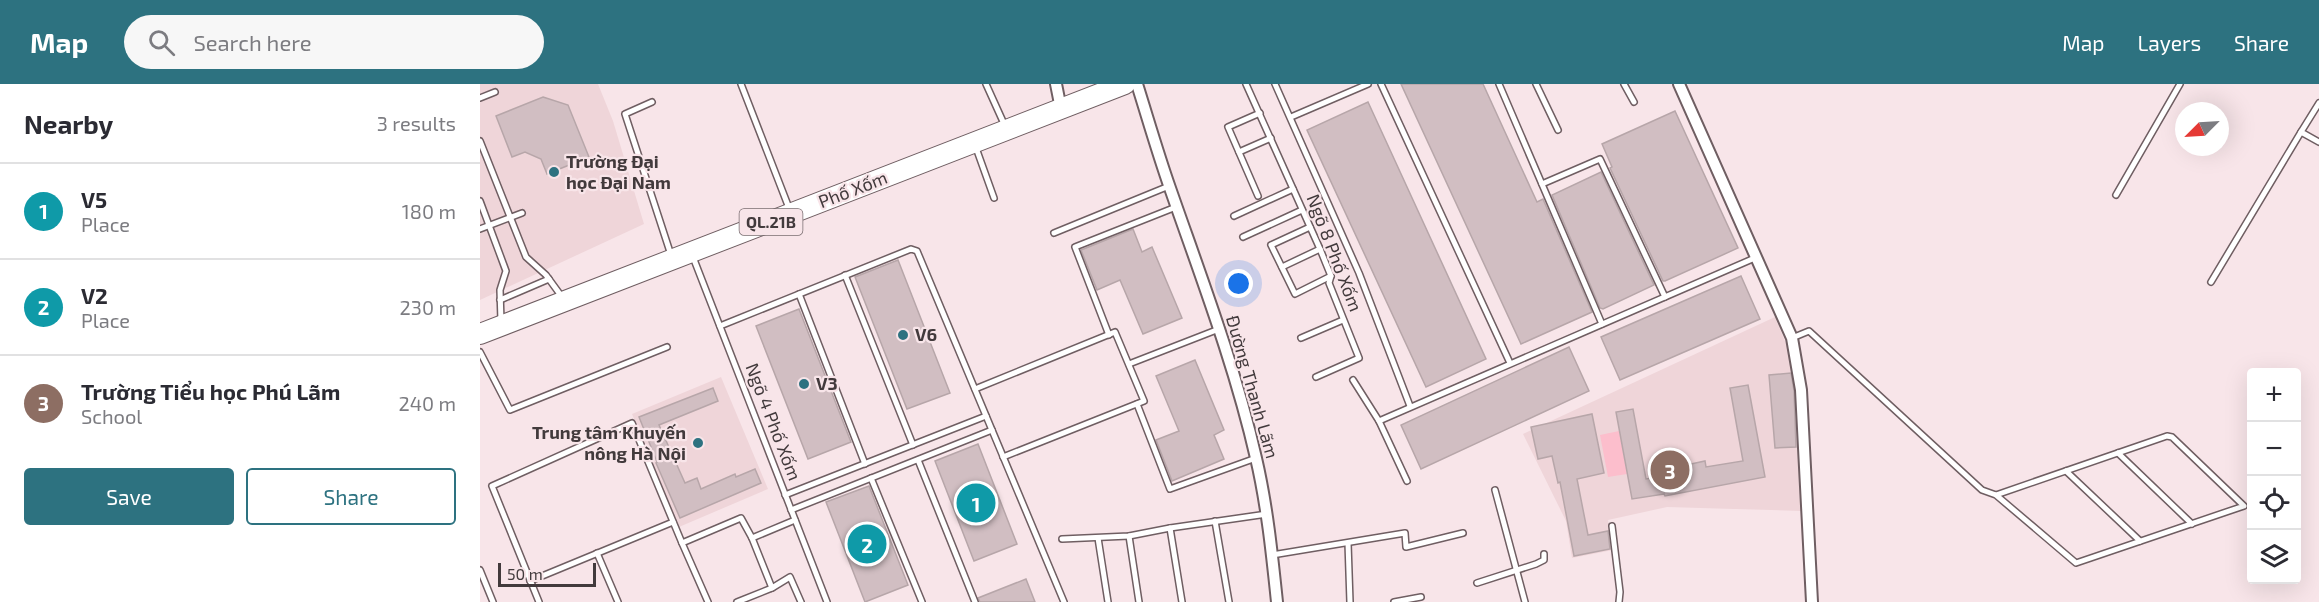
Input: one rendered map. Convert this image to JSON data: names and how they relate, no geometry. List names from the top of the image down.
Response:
{
  "streets": {
    "highway": ["Phố Xốm", "QL.21B"],
    "street": ["Đường Thanh Lãm"],
    "lane": ["Ngõ 8 Phố Xốm", "Ngõ 4 Phố Xốm"]
  },
  "crossings": [
    ["Phố Xốm", "Ngõ 4 Phố Xốm"]
  ],
  "places": [
    "Trường Đại học Đại Nam",
    "V6",
    "V3",
    "Trung tâm Khuyến nông Hà Nội"
  ],
  "scale_bar": "50 m",
  "north": "bottom left",
  "page": {
    "header": "Map",
    "search": "Search here",
    "nav": ["Map", "Layers", "Share"],
    "heading": ["Nearby", "3 results"],
    "list": [
      {
        "mark": "1",
        "name": "V5",
        "note": "Place",
        "value": "180 m"
      },
      {
        "mark": "2",
        "name": "V2",
        "note": "Place",
        "value": "230 m"
      },
      {
        "mark": "3",
        "name": "Trường Tiểu học Phú Lãm",
        "note": "School",
        "value": "240 m"
      }
    ],
    "map_buttons": ["+", "−"],
    "pins": ["3", "1", "2"],
    "buttons": ["Save", "Share"],
    "scale": "50 m"
  }
}
